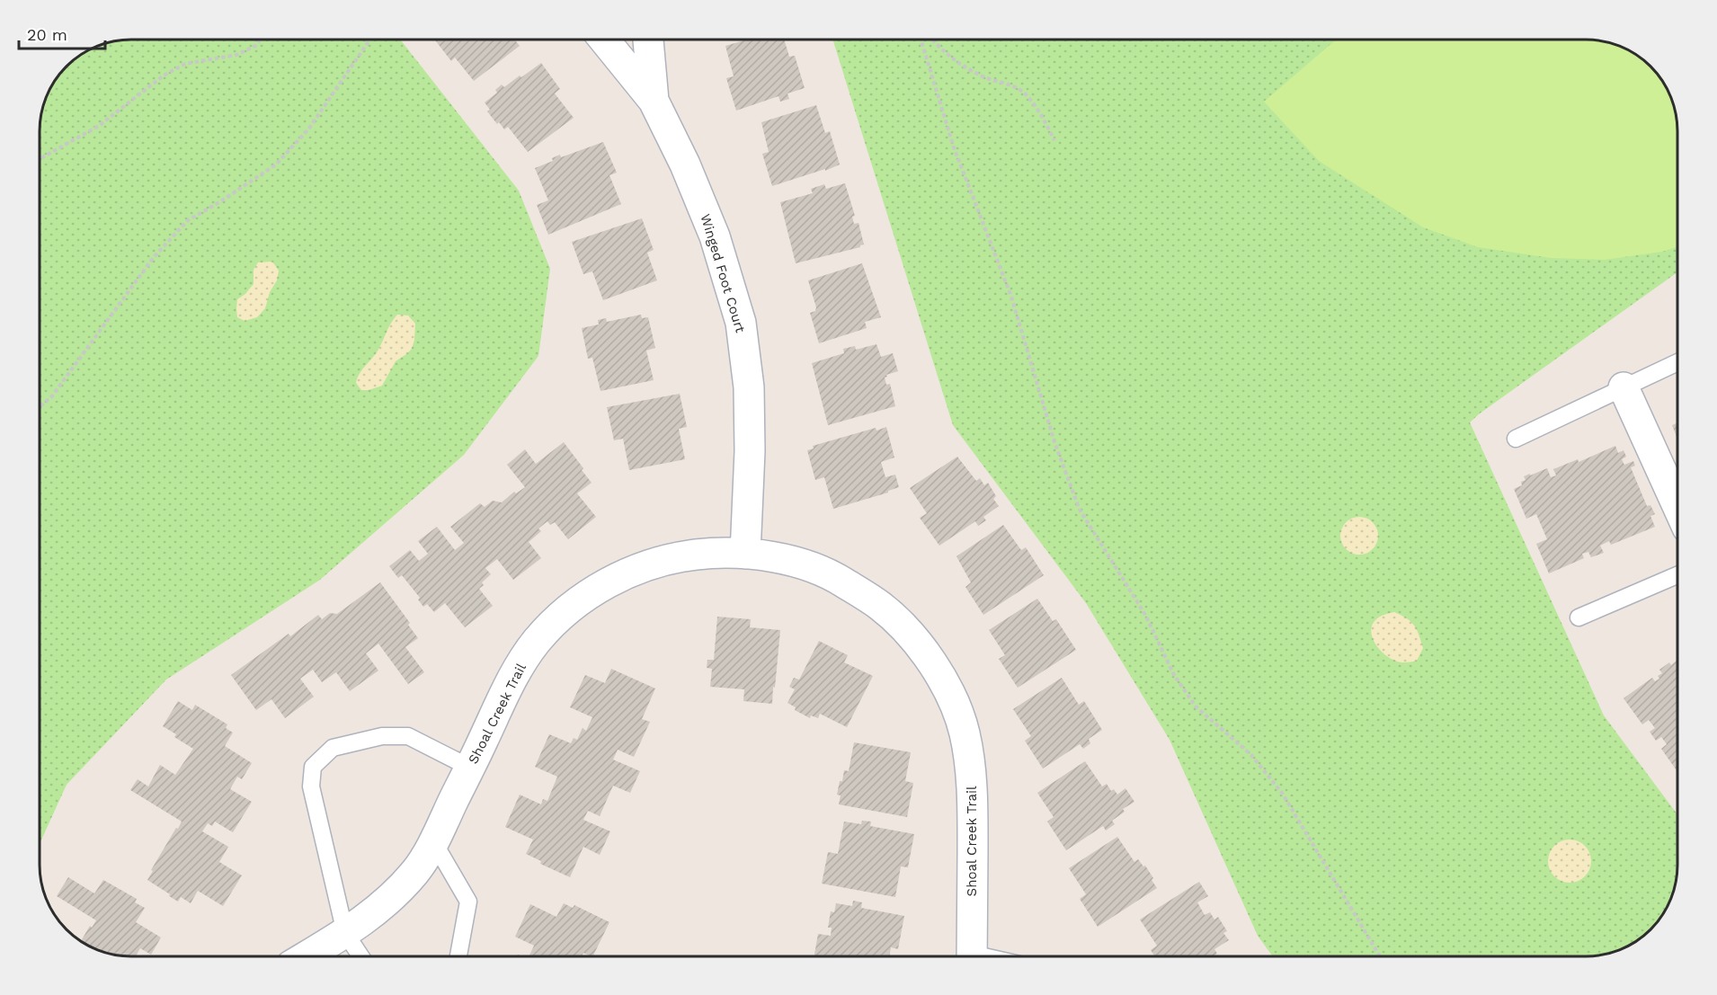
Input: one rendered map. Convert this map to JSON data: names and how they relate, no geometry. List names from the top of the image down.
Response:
{
  "streets": {
    "street": ["Winged Foot Court", "Shoal Creek Trail"]
  },
  "crossings": [
    ["Winged Foot Court", "Shoal Creek Trail"]
  ],
  "scale_bar": "20 m"
}
